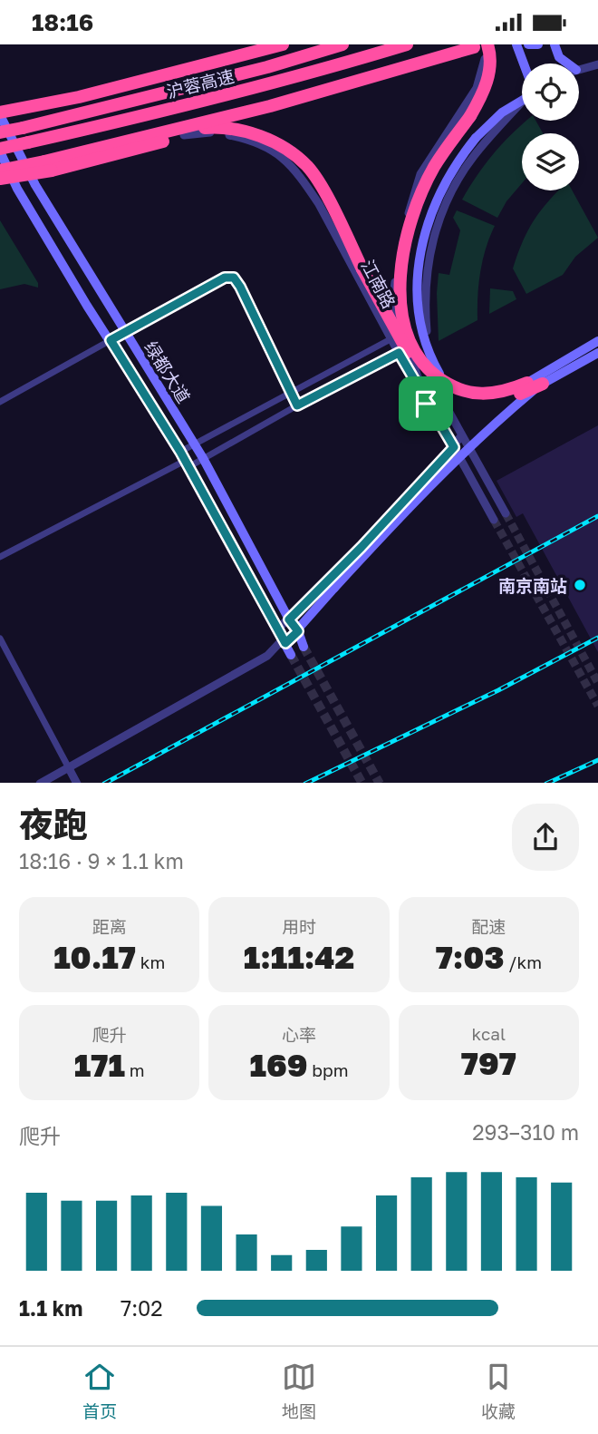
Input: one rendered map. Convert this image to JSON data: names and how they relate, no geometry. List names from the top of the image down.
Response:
{
  "streets": {
    "highway": ["沪蓉高速"],
    "main road": ["绿都大道"],
    "street": ["江南路"]
  },
  "crossings": [
    ["沪蓉高速", "绿都大道"]
  ],
  "places": ["南京南站"],
  "page": {
    "status": "18:16",
    "heading": ["夜跑", "18:16 · 9 × 1.1 km"],
    "stats": [
      ["距离", "10.17 km"],
      ["用时", "1:11:42"],
      ["配速", "7:03 /km"],
      ["爬升", "171 m"],
      ["心率", "169 bpm"],
      ["kcal", "797"]
    ],
    "chart": ["爬升", "293–310 m"],
    "list": [
      {
        "name": "1.1 km",
        "note": "7:02"
      }
    ],
    "tabs": ["首页", "地图", "收藏"]
  }
}
